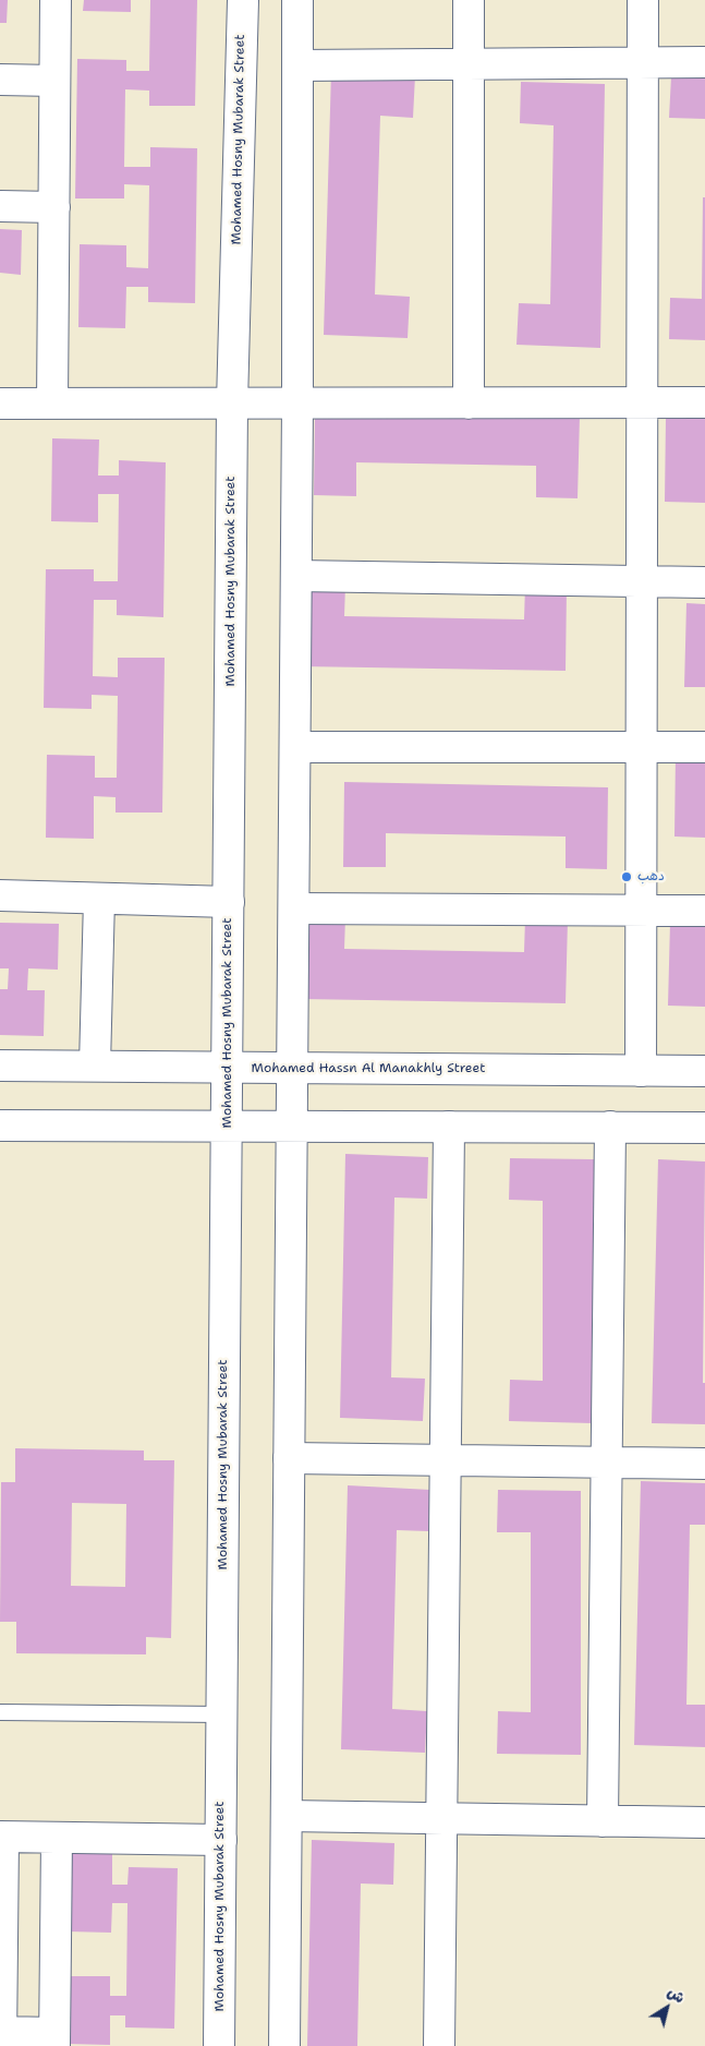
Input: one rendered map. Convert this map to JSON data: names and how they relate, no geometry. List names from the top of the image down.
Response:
{
  "streets": {
    "street": ["Mohamed Hosny Mubarak Street", "Mohamed Hassn Al Manakhly Street"]
  },
  "crossings": [
    ["Mohamed Hosny Mubarak Street", "Mohamed Hassn Al Manakhly Street"]
  ],
  "places": ["دهب"],
  "north": "top right"
}
